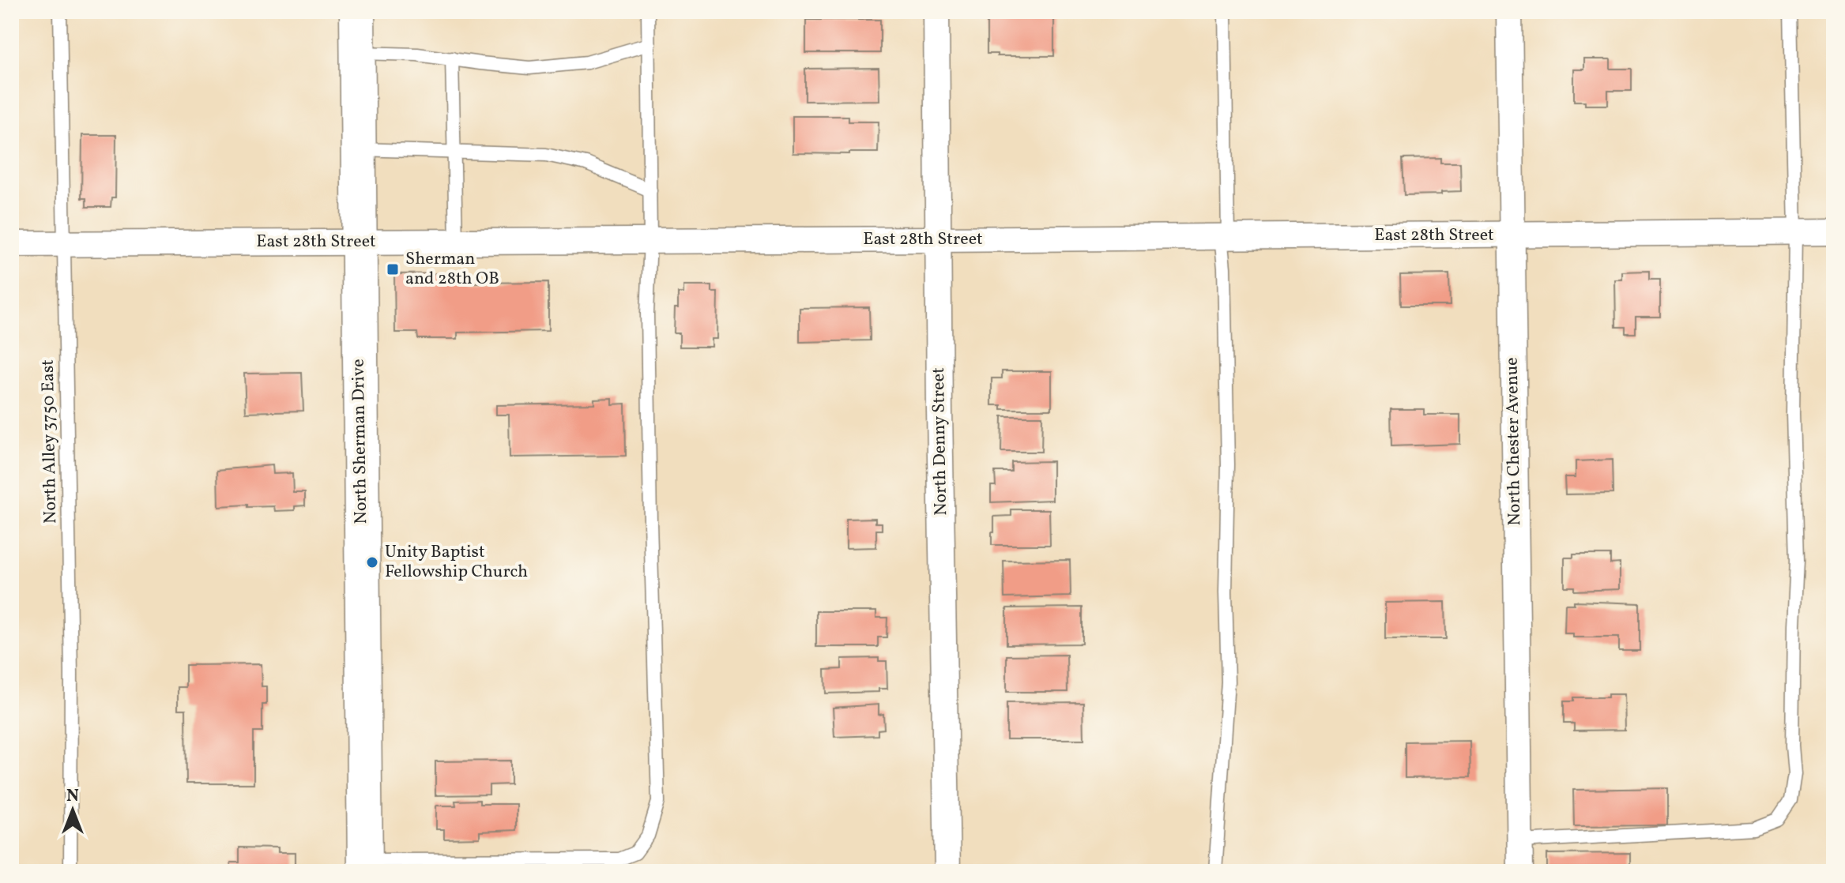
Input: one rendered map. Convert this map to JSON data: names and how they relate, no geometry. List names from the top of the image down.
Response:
{
  "streets": {
    "main road": ["North Sherman Drive"],
    "street": ["East 28th Street", "North Denny Street", "North Chester Avenue"],
    "lane": ["North Alley 3750 East"]
  },
  "crossings": [
    ["East 28th Street", "North Alley 3750 East"],
    ["East 28th Street", "North Sherman Drive"],
    ["East 28th Street", "North Denny Street"],
    ["East 28th Street", "North Chester Avenue"]
  ],
  "places": {
    "transit": ["Sherman and 28th OB"],
    "other": ["Unity Baptist Fellowship Church"]
  },
  "north": "top"
}
